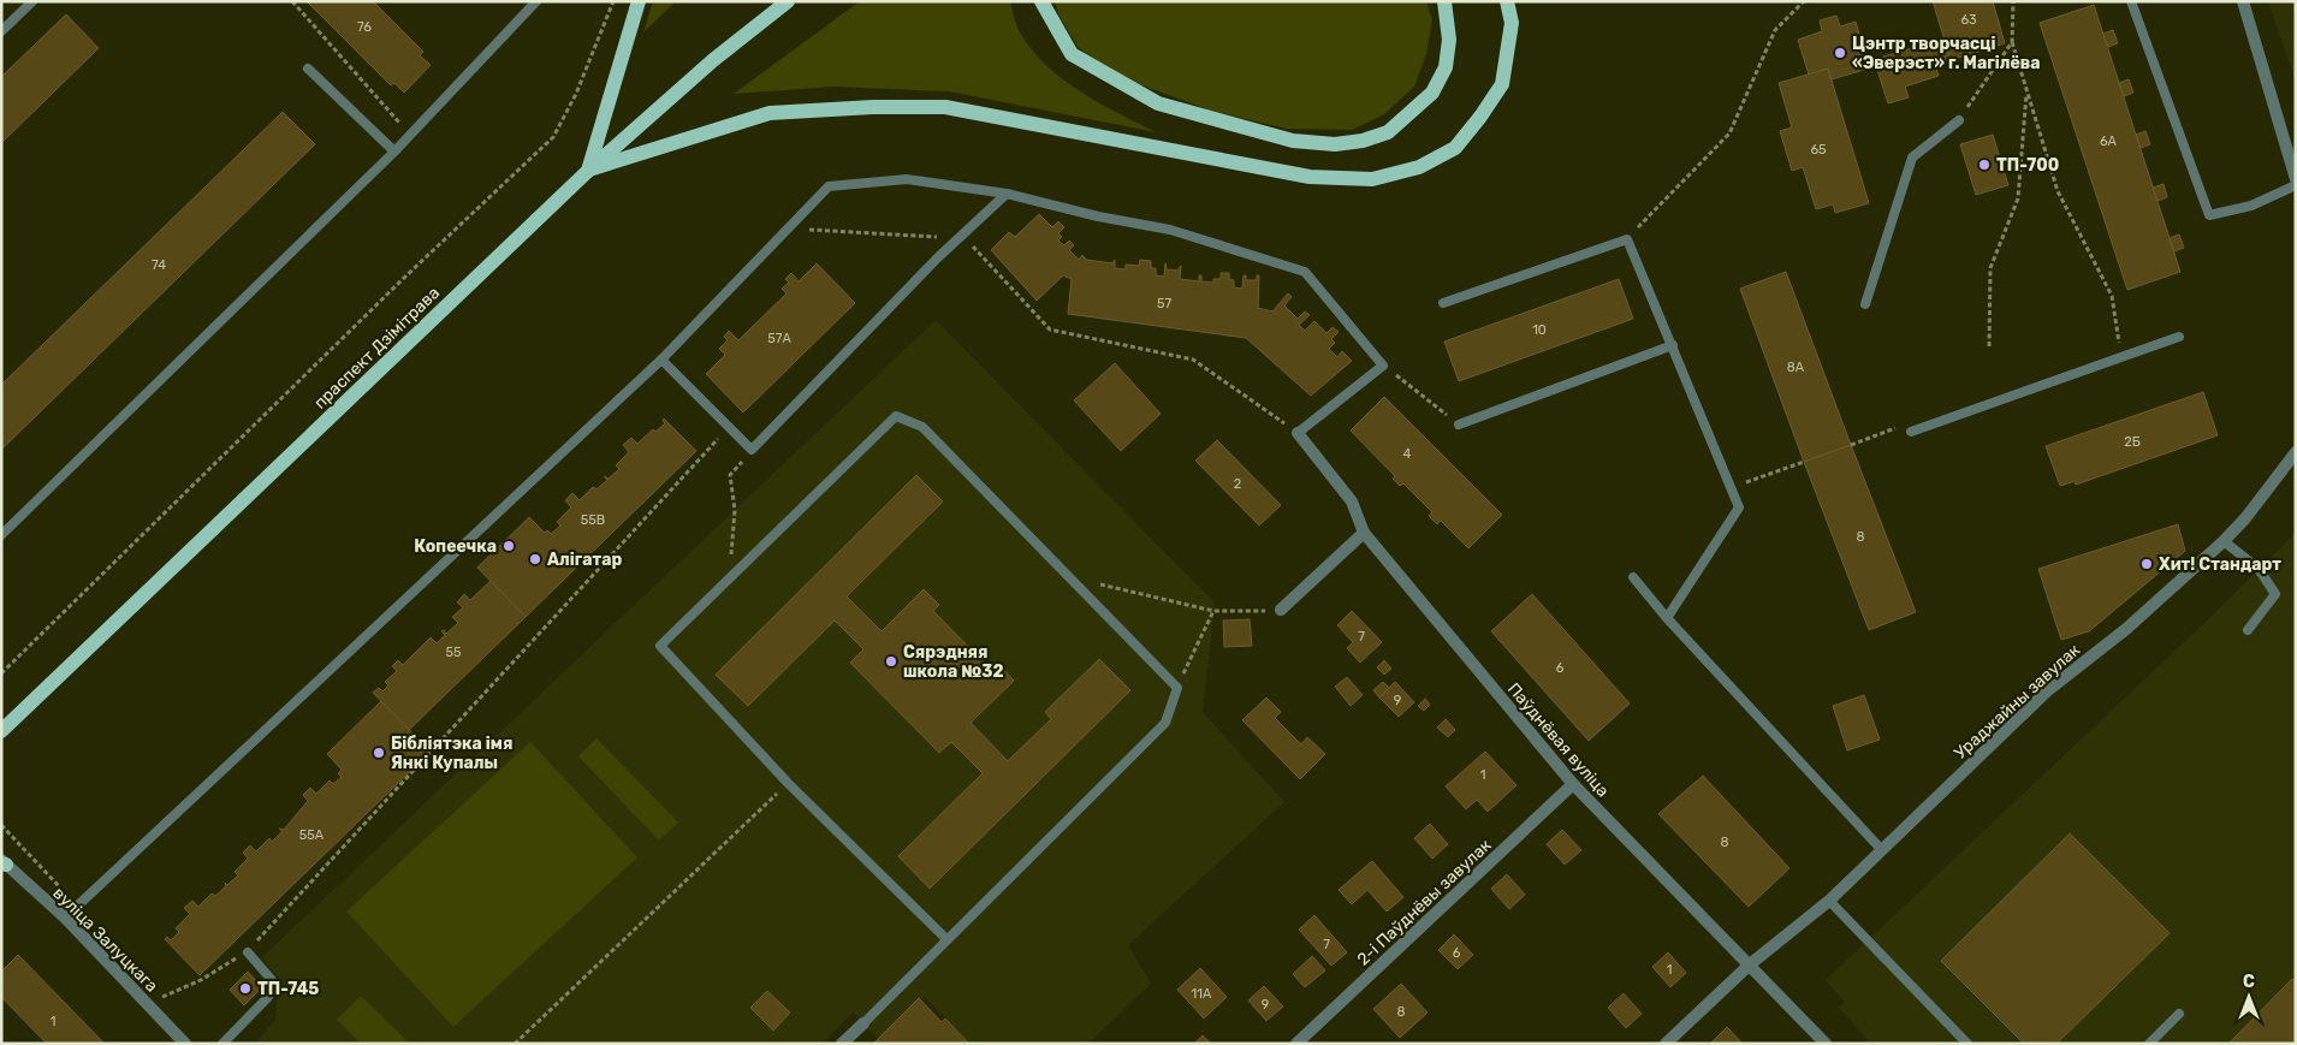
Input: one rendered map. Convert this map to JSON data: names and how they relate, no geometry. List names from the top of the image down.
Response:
{
  "streets": {
    "main road": ["праспект Дзімітрава"],
    "street": [
      "Ураджайны завулак",
      "Паўднёвая вуліца",
      "2-і Паўднёвы завулак",
      "вуліца Залуцкага"
    ]
  },
  "crossings": [
    ["Ураджайны завулак", "Паўднёвая вуліца"],
    ["Паўднёвая вуліца", "2-і Паўднёвы завулак"]
  ],
  "places": [
    "Цэнтр творчасці «Эверэст» г. Магілёва",
    "ТП-700",
    "Копеечка",
    "Алігатар",
    "Хит! Стандарт",
    "Сярэдняя школа №32",
    "Бібліятэка імя Янкі Купалы",
    "ТП-745"
  ],
  "house_numbers": [
    "63",
    "76",
    "6А",
    "65",
    "74",
    "57",
    "10",
    "57А",
    "8А",
    "2Б",
    "4",
    "2",
    "55В",
    "8",
    "7",
    "55",
    "6",
    "9",
    "1",
    "55А",
    "8",
    "7",
    "6",
    "1",
    "11А",
    "9",
    "8",
    "1"
  ],
  "north": "top"
}
